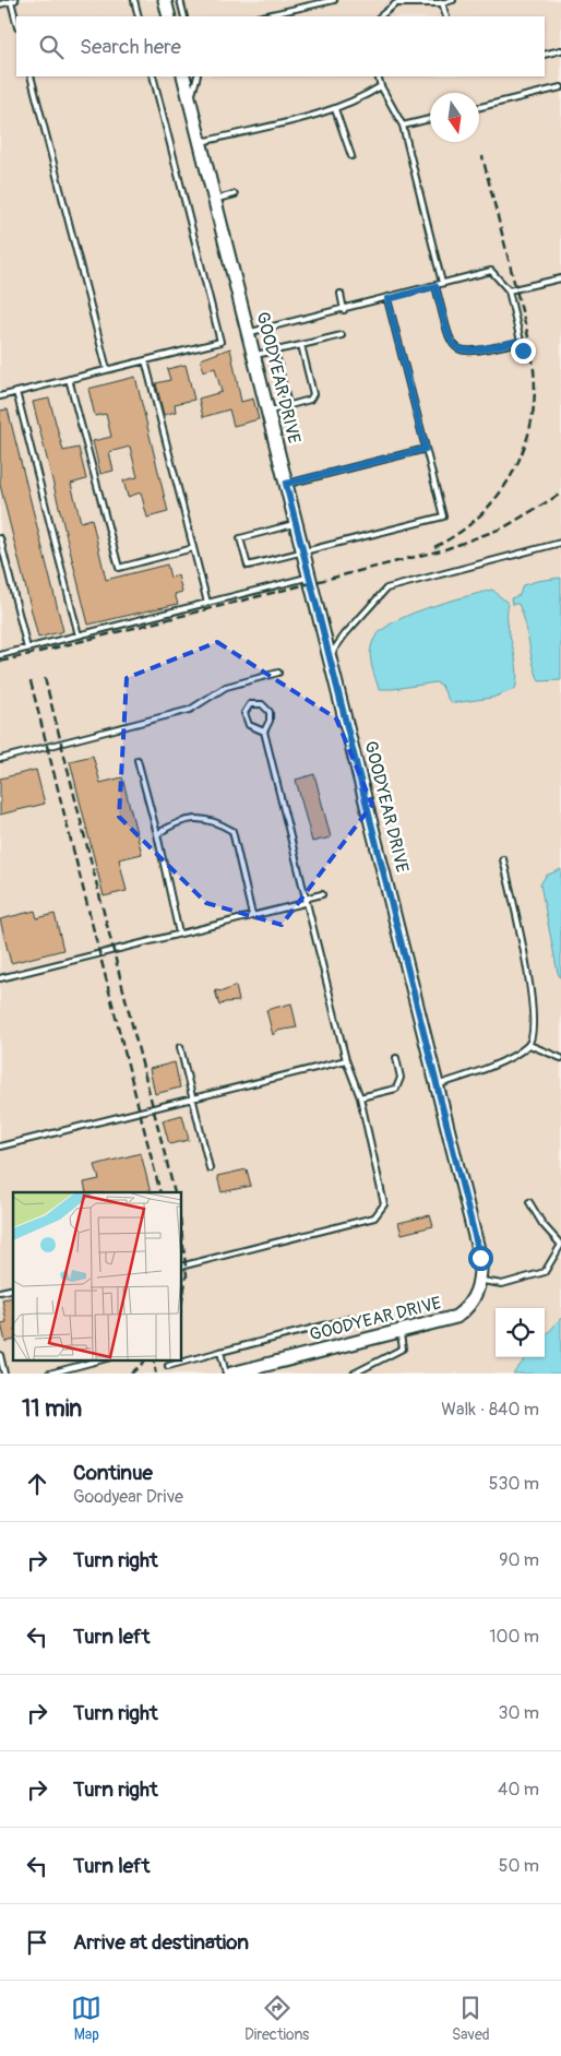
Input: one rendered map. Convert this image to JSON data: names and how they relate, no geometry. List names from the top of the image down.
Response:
{
  "streets": {
    "street": ["GOODYEAR DRIVE"]
  },
  "north": "bottom",
  "page": {
    "search": "Search here",
    "heading": ["11 min", "Walk · 840 m"],
    "list": [
      ["Continue", "Goodyear Drive", "530 m"],
      ["Turn right", "90 m"],
      ["Turn left", "100 m"],
      ["Turn right", "30 m"],
      ["Turn right", "40 m"],
      ["Turn left", "50 m"],
      "Arrive at destination"
    ],
    "nav": ["Map", "Directions", "Saved"]
  }
}
